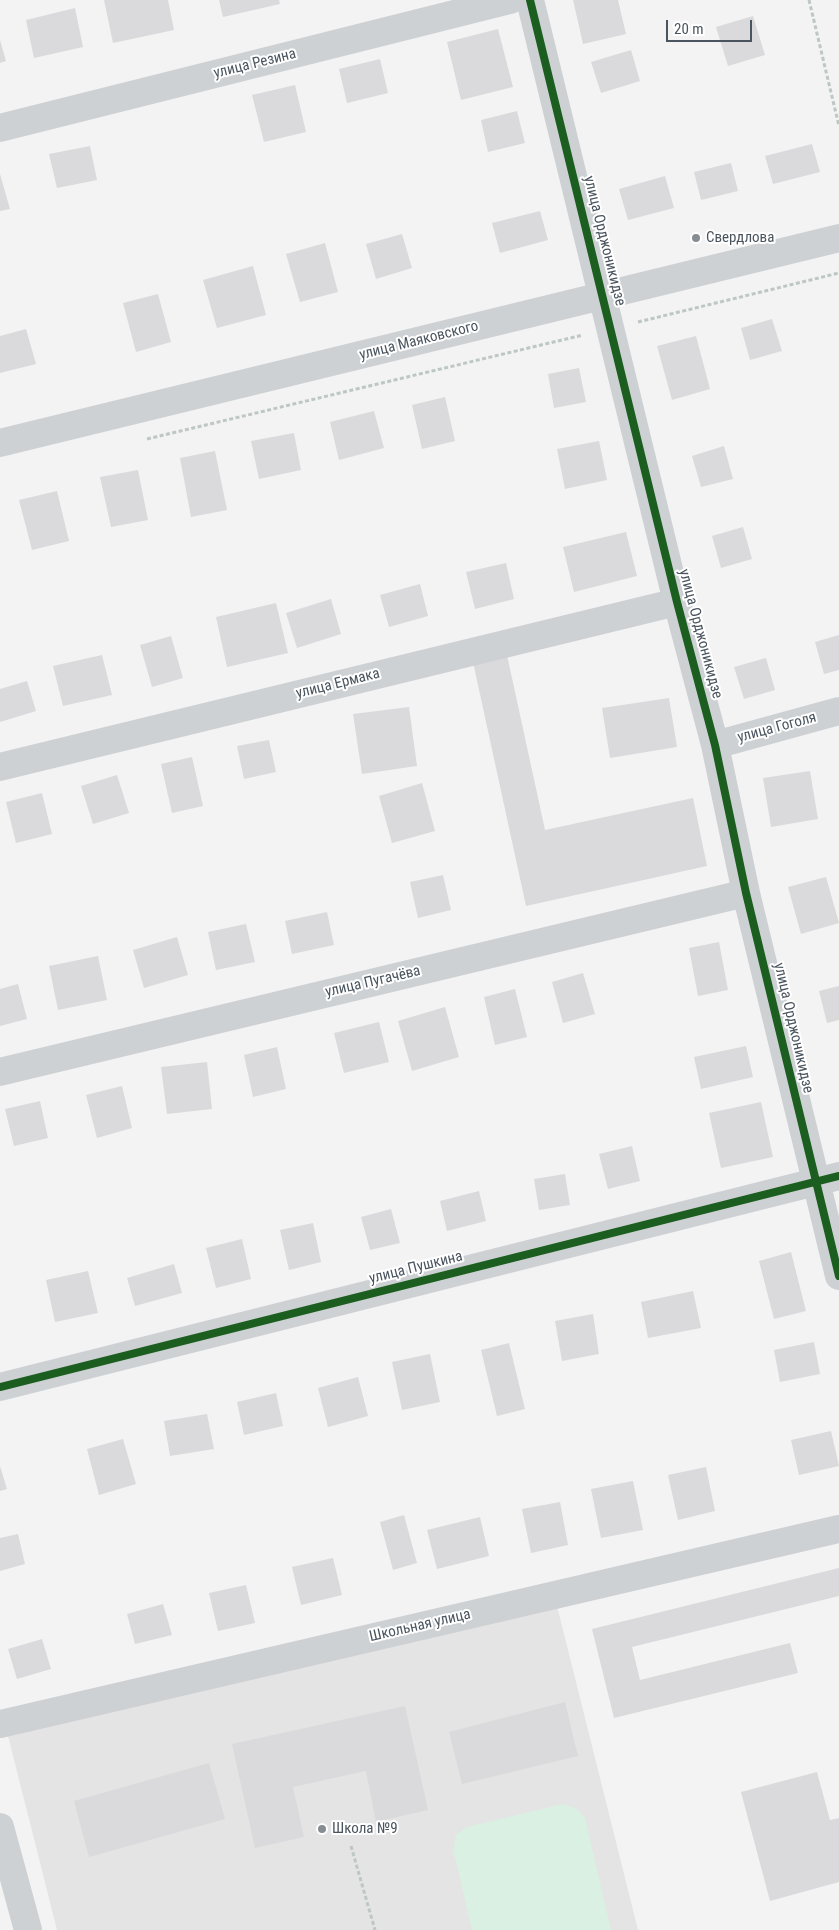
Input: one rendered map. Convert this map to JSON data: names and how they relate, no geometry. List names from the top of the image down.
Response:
{
  "streets": {
    "street": [
      "улица Резина",
      "улица Орджоникидзе",
      "улица Маяковского",
      "улица Ермака",
      "улица Гоголя",
      "улица Пугачёва",
      "улица Пушкина",
      "Школьная улица"
    ]
  },
  "crossings": [
    ["улица Орджоникидзе", "улица Маяковского"],
    ["улица Орджоникидзе", "улица Ермака"],
    ["улица Орджоникидзе", "улица Гоголя"],
    ["улица Орджоникидзе", "улица Пугачёва"],
    ["улица Орджоникидзе", "улица Пушкина"]
  ],
  "places": ["Свердлова", "Школа №9"],
  "scale_bar": "20 m"
}
